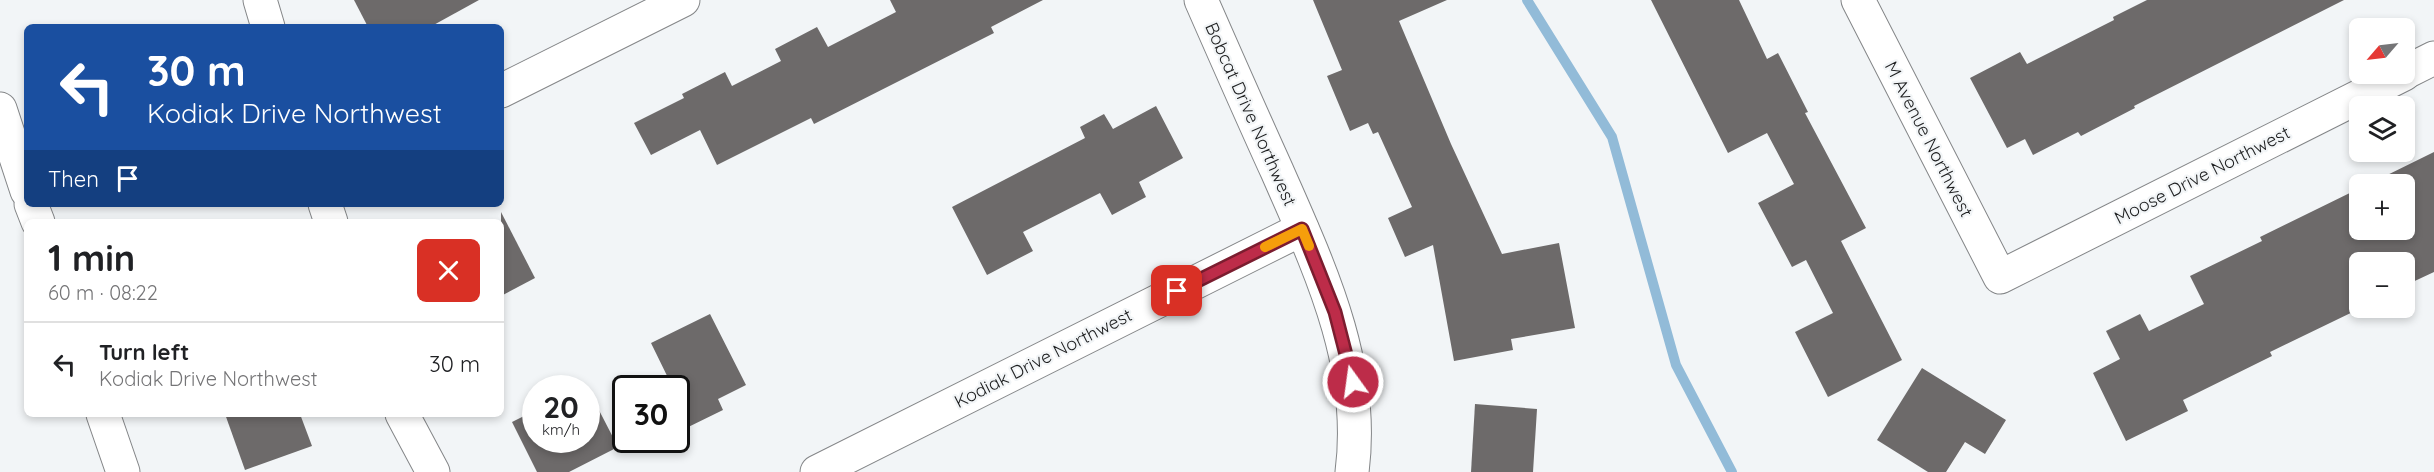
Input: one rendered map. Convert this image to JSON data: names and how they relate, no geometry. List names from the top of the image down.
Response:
{
  "streets": {
    "street": [
      "Bobcat Drive Northwest",
      "M Avenue Northwest",
      "Moose Drive Northwest",
      "Kodiak Drive Northwest"
    ]
  },
  "crossings": [
    ["Bobcat Drive Northwest", "Kodiak Drive Northwest"],
    ["M Avenue Northwest", "Moose Drive Northwest"]
  ],
  "north": "bottom left",
  "page": {
    "map_buttons": ["+", "−"],
    "turn": ["30 m", "Kodiak Drive Northwest"],
    "then": "Then",
    "heading": ["1 min", "60 m · 08:22"],
    "list": [
      {
        "name": "Turn left",
        "note": "Kodiak Drive Northwest",
        "value": "30 m"
      }
    ],
    "speed": "20 km/h",
    "limit": "30"
  }
}
